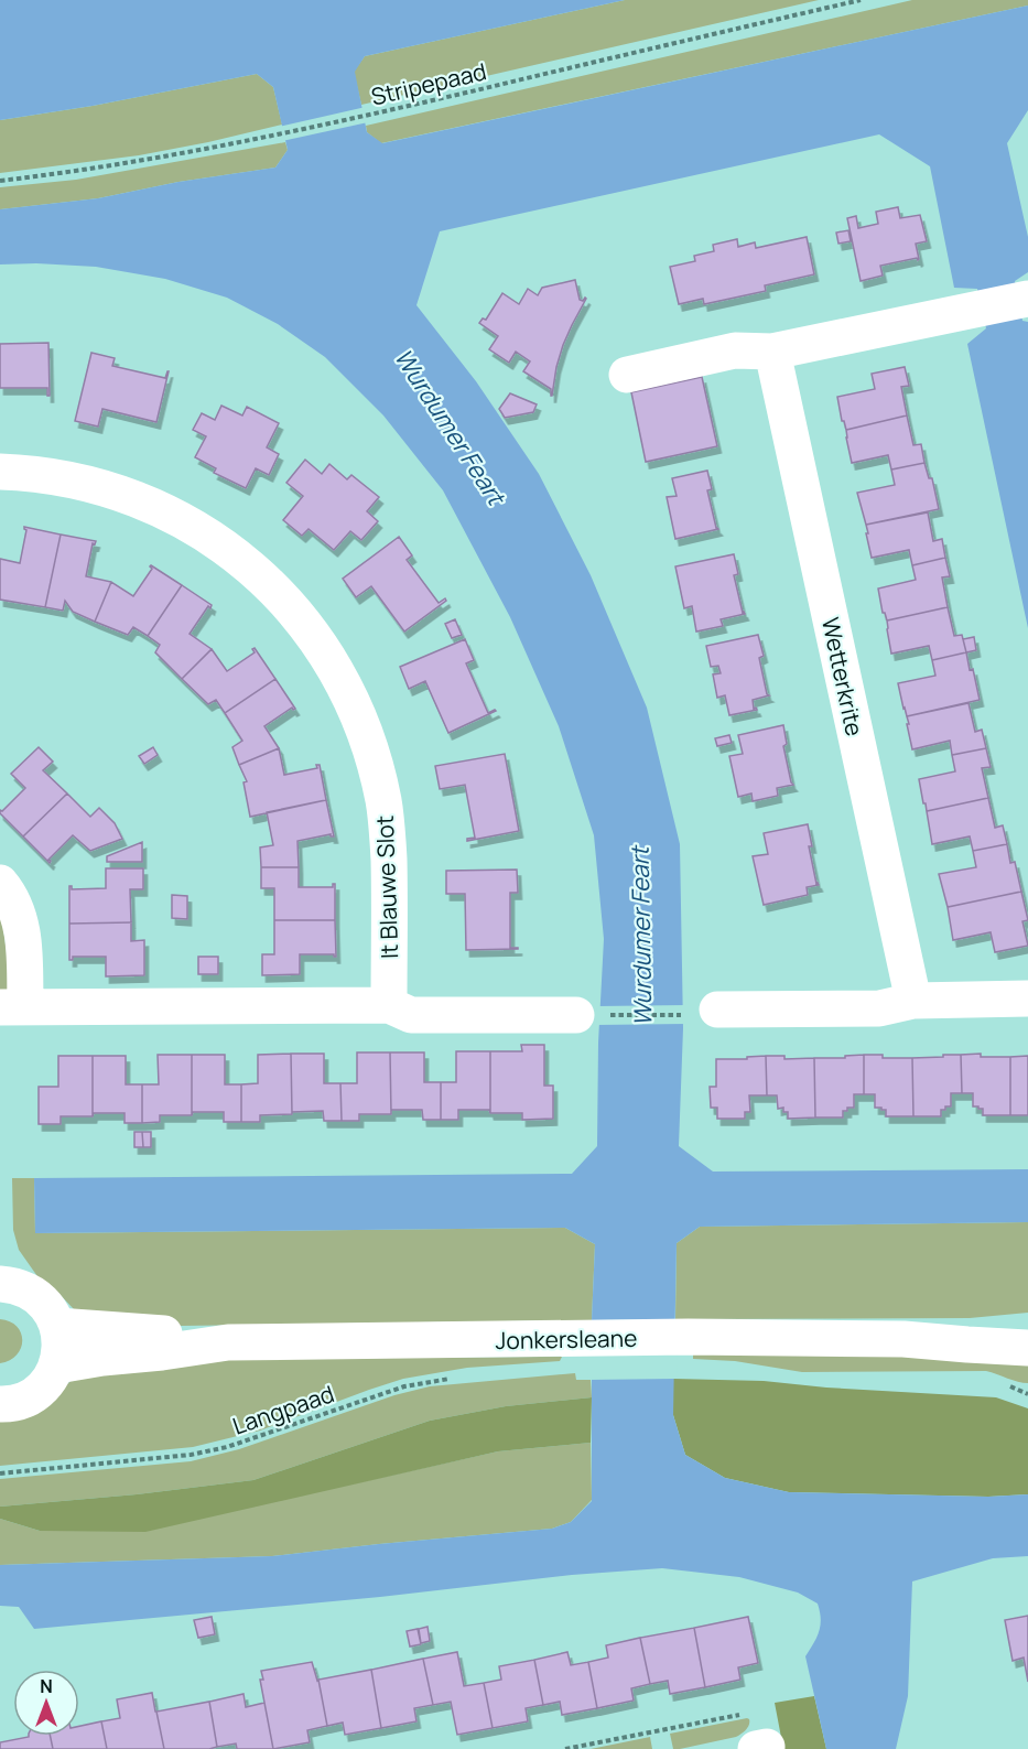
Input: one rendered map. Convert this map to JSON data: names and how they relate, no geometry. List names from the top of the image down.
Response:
{
  "streets": {
    "street": ["Wetterkrite", "It Blauwe Slot", "Jonkersleane"],
    "path": ["Stripepaad", "Langpaad"]
  },
  "water": ["Wurdumer Feart"],
  "north": "top"
}
